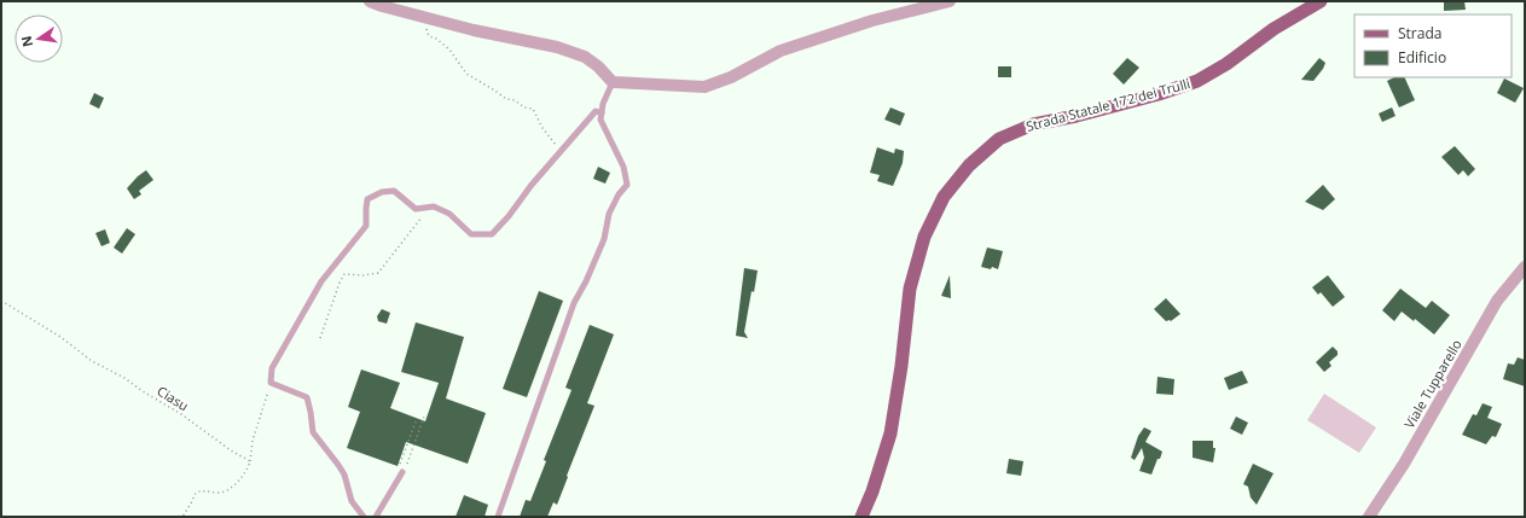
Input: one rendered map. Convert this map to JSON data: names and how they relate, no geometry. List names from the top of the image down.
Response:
{
  "streets": {
    "main road": ["Strada Statale 172 dei Trulli"],
    "street": ["Viale Tupparello"],
    "path": ["Ciasu"]
  },
  "legend": ["Strada", "Edificio"],
  "north": "left"
}
